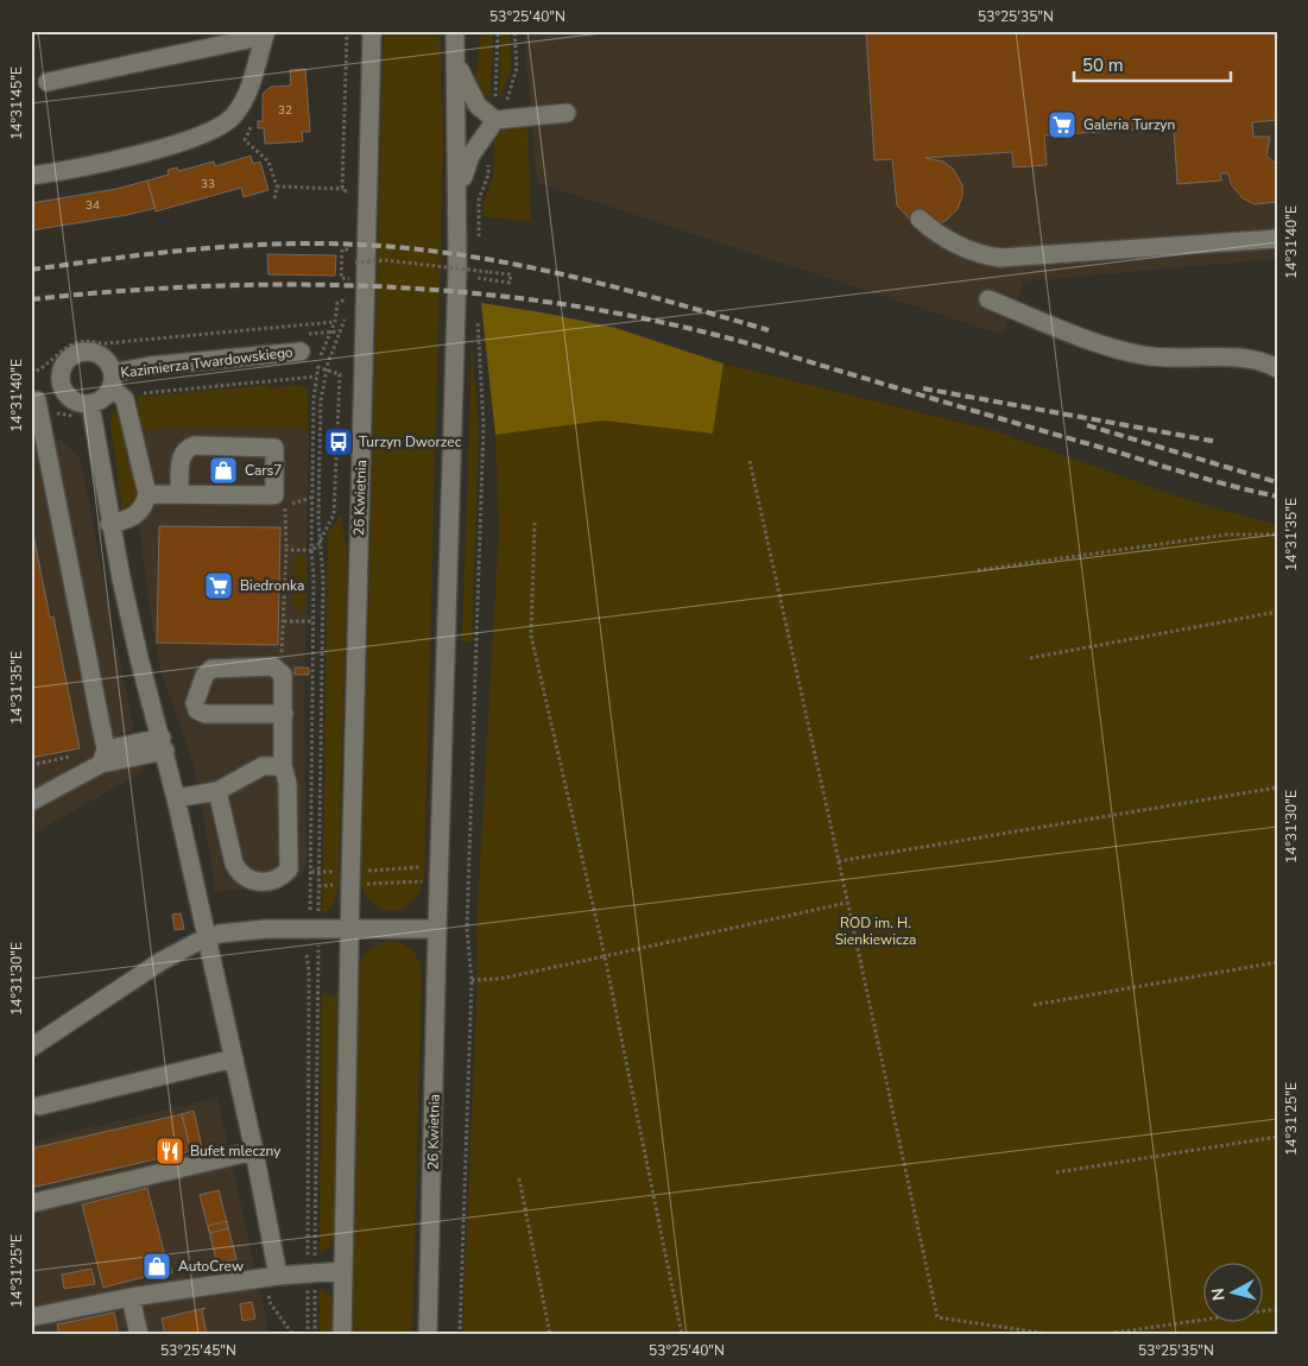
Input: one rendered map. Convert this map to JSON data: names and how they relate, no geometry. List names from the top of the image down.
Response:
{
  "streets": {
    "street": ["Kazimierza Twardowskiego", "26 Kwietnia"]
  },
  "parks": ["ROD im. H. Sienkiewicza"],
  "places": {
    "supermarket": ["Galeria Turzyn", "Biedronka"],
    "bus stop": ["Turzyn Dworzec"],
    "shop": ["Cars7", "AutoCrew"],
    "restaurant": ["Bufet mleczny"]
  },
  "house_numbers": ["32", "33", "34"],
  "scale_bar": "50 m",
  "north": "left",
  "coordinates": [
    "53°25'40\"N",
    "53°25'35\"N",
    "14°31'45\"E",
    "14°31'40\"E",
    "14°31'35\"E",
    "14°31'30\"E",
    "14°31'25\"E",
    "53°25'45\"N"
  ]
}
